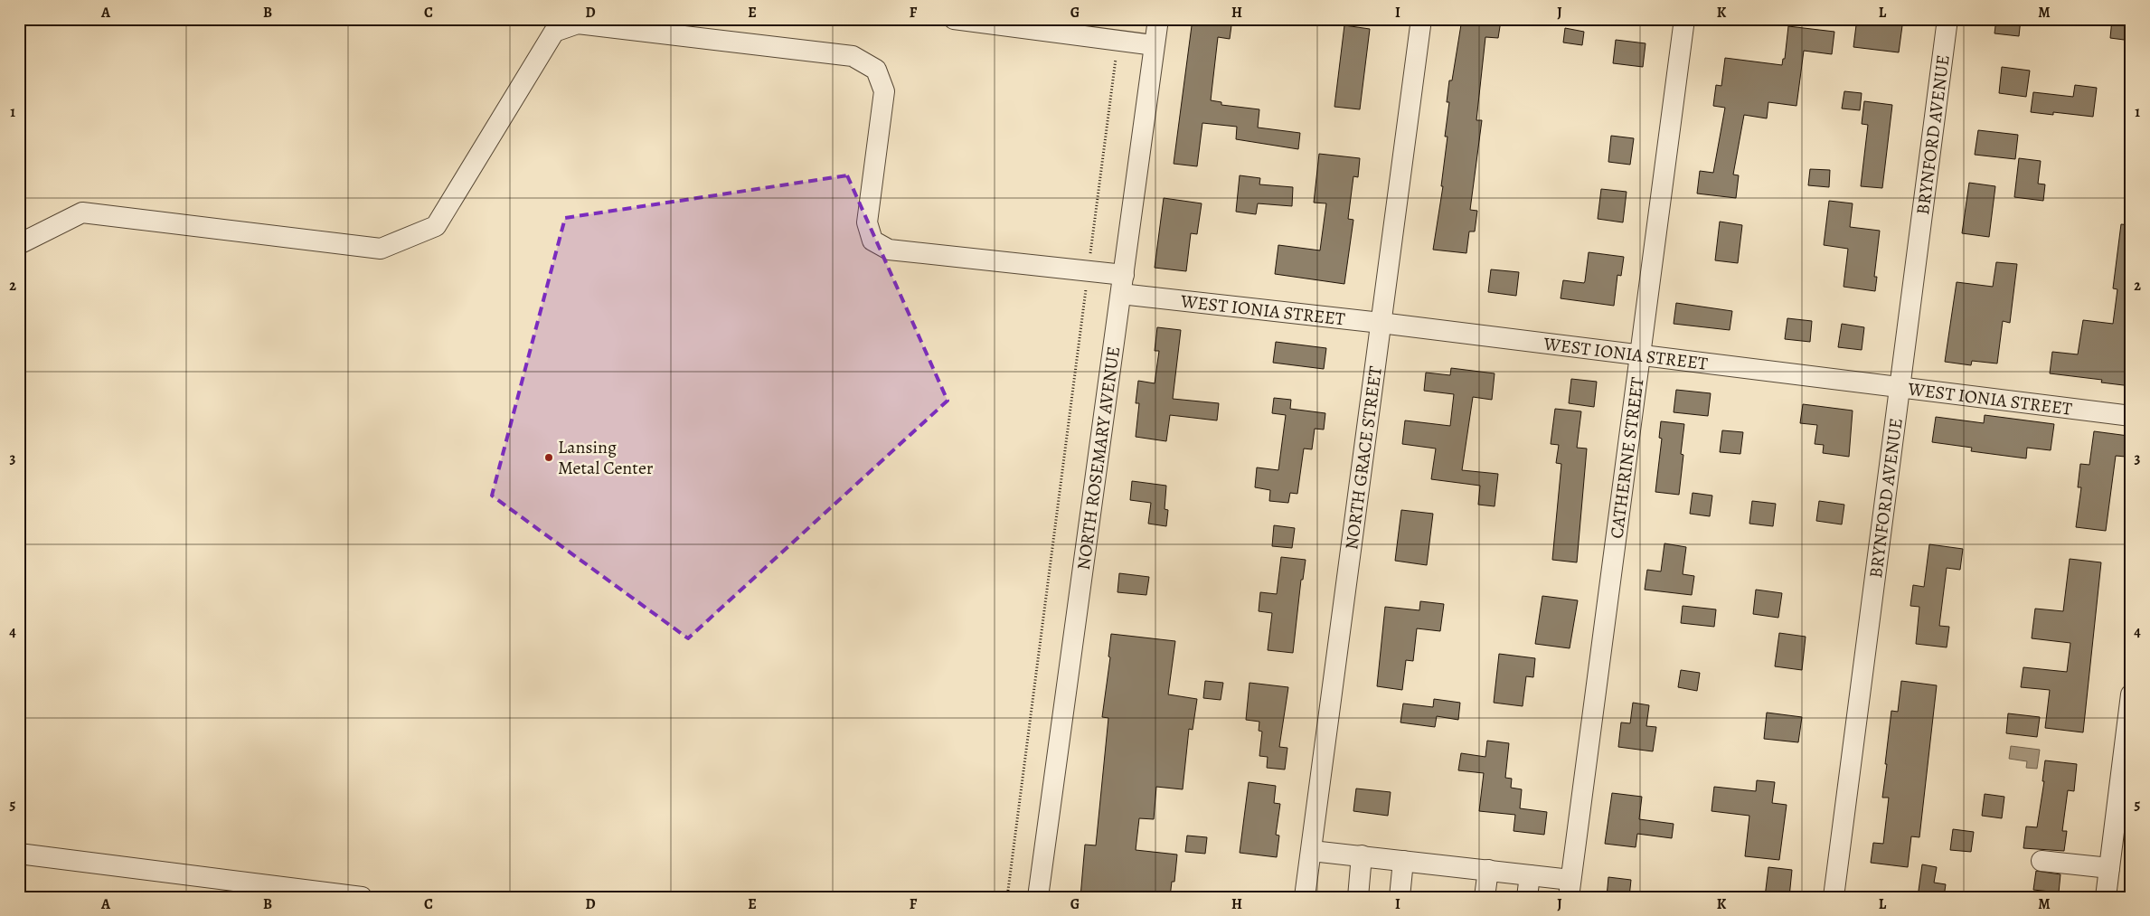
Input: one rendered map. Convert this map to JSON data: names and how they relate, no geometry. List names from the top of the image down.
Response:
{
  "streets": {
    "street": [
      "BRYNFORD AVENUE",
      "WEST IONIA STREET",
      "NORTH GRACE STREET",
      "NORTH ROSEMARY AVENUE",
      "CATHERINE STREET"
    ]
  },
  "crossings": [
    ["BRYNFORD AVENUE", "WEST IONIA STREET"],
    ["WEST IONIA STREET", "NORTH GRACE STREET"],
    ["WEST IONIA STREET", "NORTH ROSEMARY AVENUE"],
    ["WEST IONIA STREET", "CATHERINE STREET"]
  ],
  "places": ["Lansing Metal Center"],
  "grid": {
    "columns": [
      "A",
      "B",
      "C",
      "D",
      "E",
      "F",
      "G",
      "H",
      "I",
      "J",
      "K",
      "L",
      "M"
    ],
    "rows": [
      "1",
      "2",
      "3",
      "4",
      "5"
    ]
  }
}
